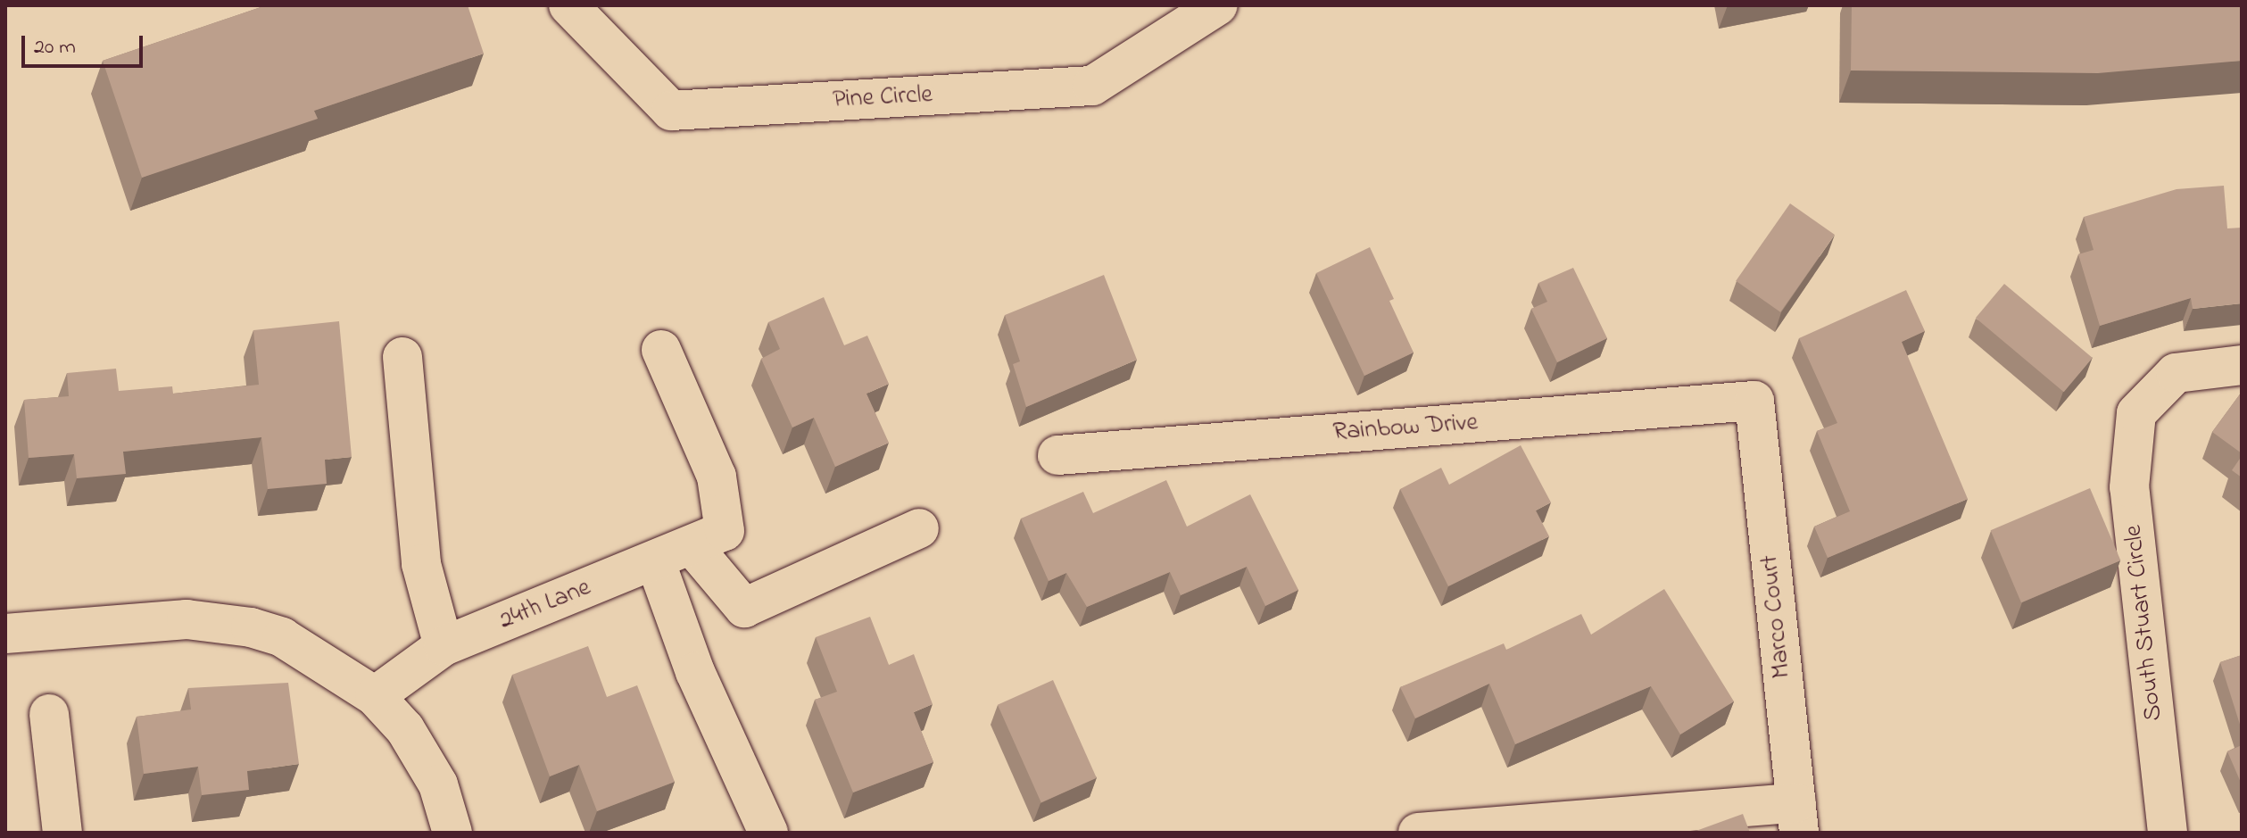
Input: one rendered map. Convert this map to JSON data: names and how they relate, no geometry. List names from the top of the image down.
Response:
{
  "streets": {
    "street": [
      "Pine Circle",
      "Rainbow Drive",
      "24th Lane",
      "Marco Court",
      "South Stuart Circle"
    ]
  },
  "crossings": [
    ["Rainbow Drive", "Marco Court"]
  ],
  "scale_bar": "20 m"
}
